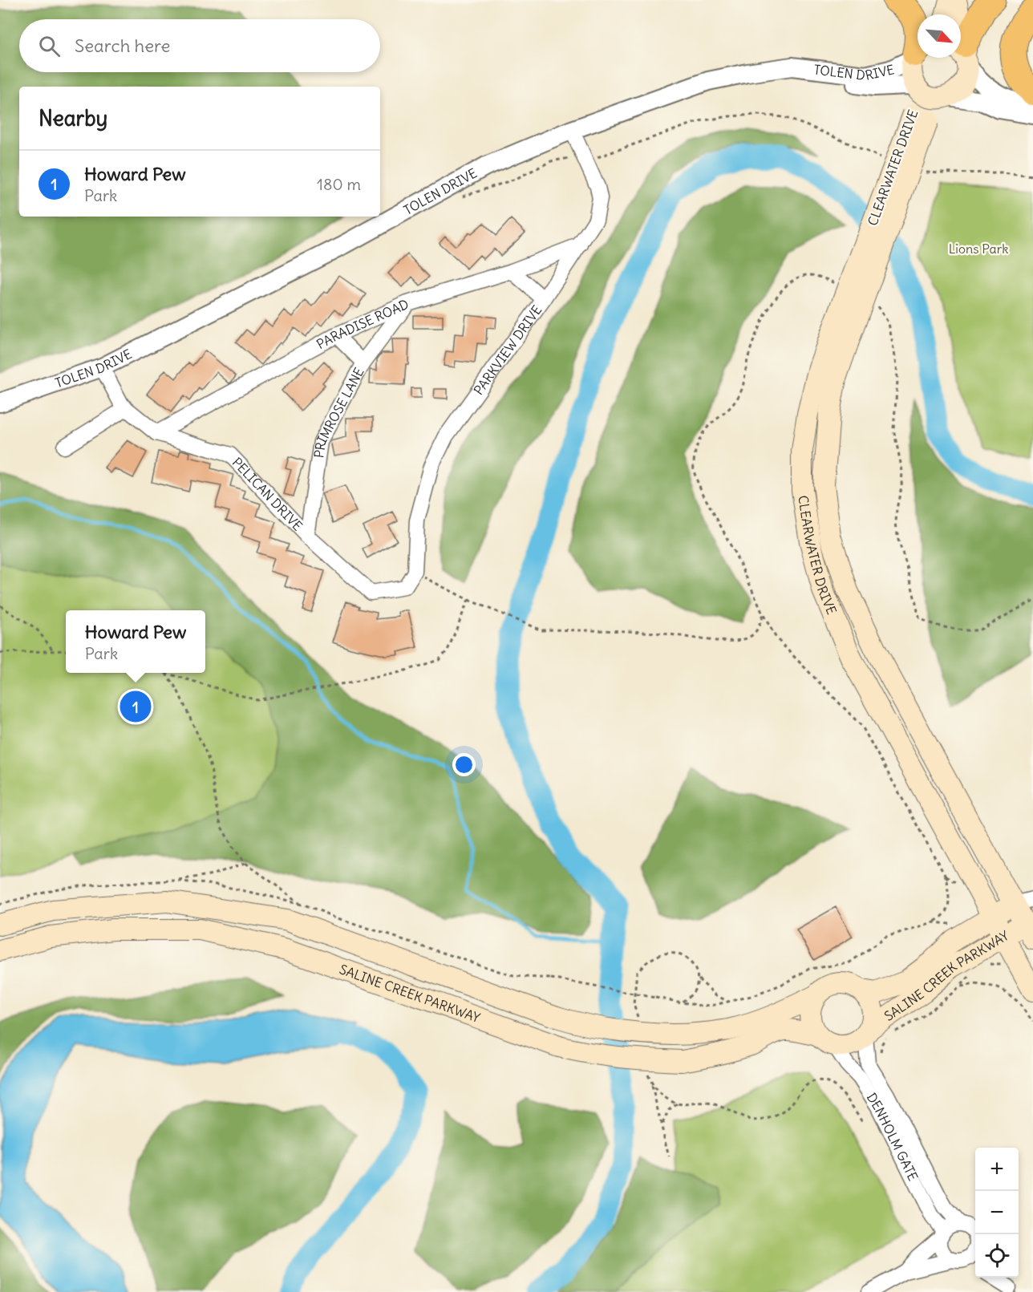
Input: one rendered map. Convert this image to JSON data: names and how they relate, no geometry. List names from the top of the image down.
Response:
{
  "streets": {
    "main road": ["CLEARWATER DRIVE", "SALINE CREEK PARKWAY"],
    "street": [
      "TOLEN DRIVE",
      "PARADISE ROAD",
      "PARKVIEW DRIVE",
      "PRIMROSE LANE",
      "PELICAN DRIVE",
      "DENHOLM GATE"
    ]
  },
  "crossings": [
    ["TOLEN DRIVE", "CLEARWATER DRIVE"],
    ["TOLEN DRIVE", "PARKVIEW DRIVE"],
    ["TOLEN DRIVE", "PELICAN DRIVE"],
    ["CLEARWATER DRIVE", "SALINE CREEK PARKWAY"],
    ["PARADISE ROAD", "PARKVIEW DRIVE"],
    ["PARADISE ROAD", "PRIMROSE LANE"],
    ["PARADISE ROAD", "PELICAN DRIVE"],
    ["PARKVIEW DRIVE", "PELICAN DRIVE"],
    ["PRIMROSE LANE", "PELICAN DRIVE"],
    ["SALINE CREEK PARKWAY", "DENHOLM GATE"]
  ],
  "parks": ["Lions Park"],
  "north": "bottom right",
  "page": {
    "search": "Search here",
    "heading": "Nearby",
    "list": [
      {
        "mark": "1",
        "name": "Howard Pew",
        "note": "Park",
        "value": "180 m"
      }
    ],
    "popup": ["Howard Pew", "Park"],
    "pins": "1",
    "map_buttons": ["+", "−"]
  }
}
